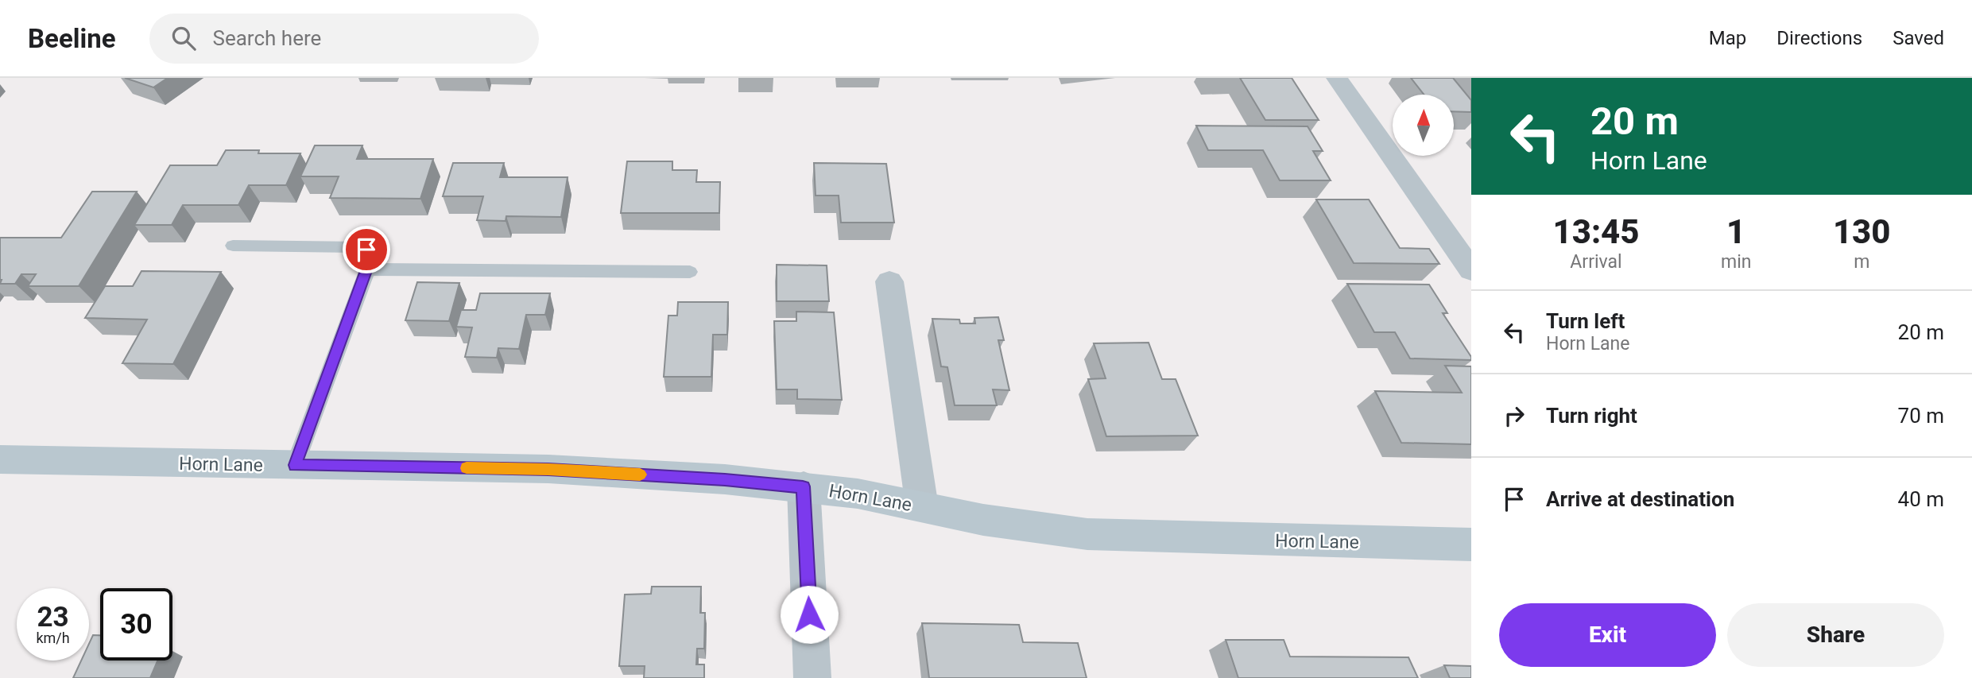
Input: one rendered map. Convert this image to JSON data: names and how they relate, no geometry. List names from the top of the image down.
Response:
{
  "streets": {
    "street": ["Horn Lane"]
  },
  "north": "top",
  "page": {
    "header": "Beeline",
    "search": "Search here",
    "nav": ["Map", "Directions", "Saved"],
    "turn": ["20 m", "Horn Lane"],
    "eta": [
      "13:45",
      "Arrival",
      "1",
      "min",
      "130",
      "m"
    ],
    "list": [
      {
        "name": "Turn left",
        "note": "Horn Lane",
        "value": "20 m"
      },
      {
        "name": "Turn right",
        "value": "70 m"
      },
      {
        "name": "Arrive at destination",
        "value": "40 m"
      }
    ],
    "speed": "23 km/h",
    "limit": "30",
    "buttons": ["Exit", "Share"]
  }
}
